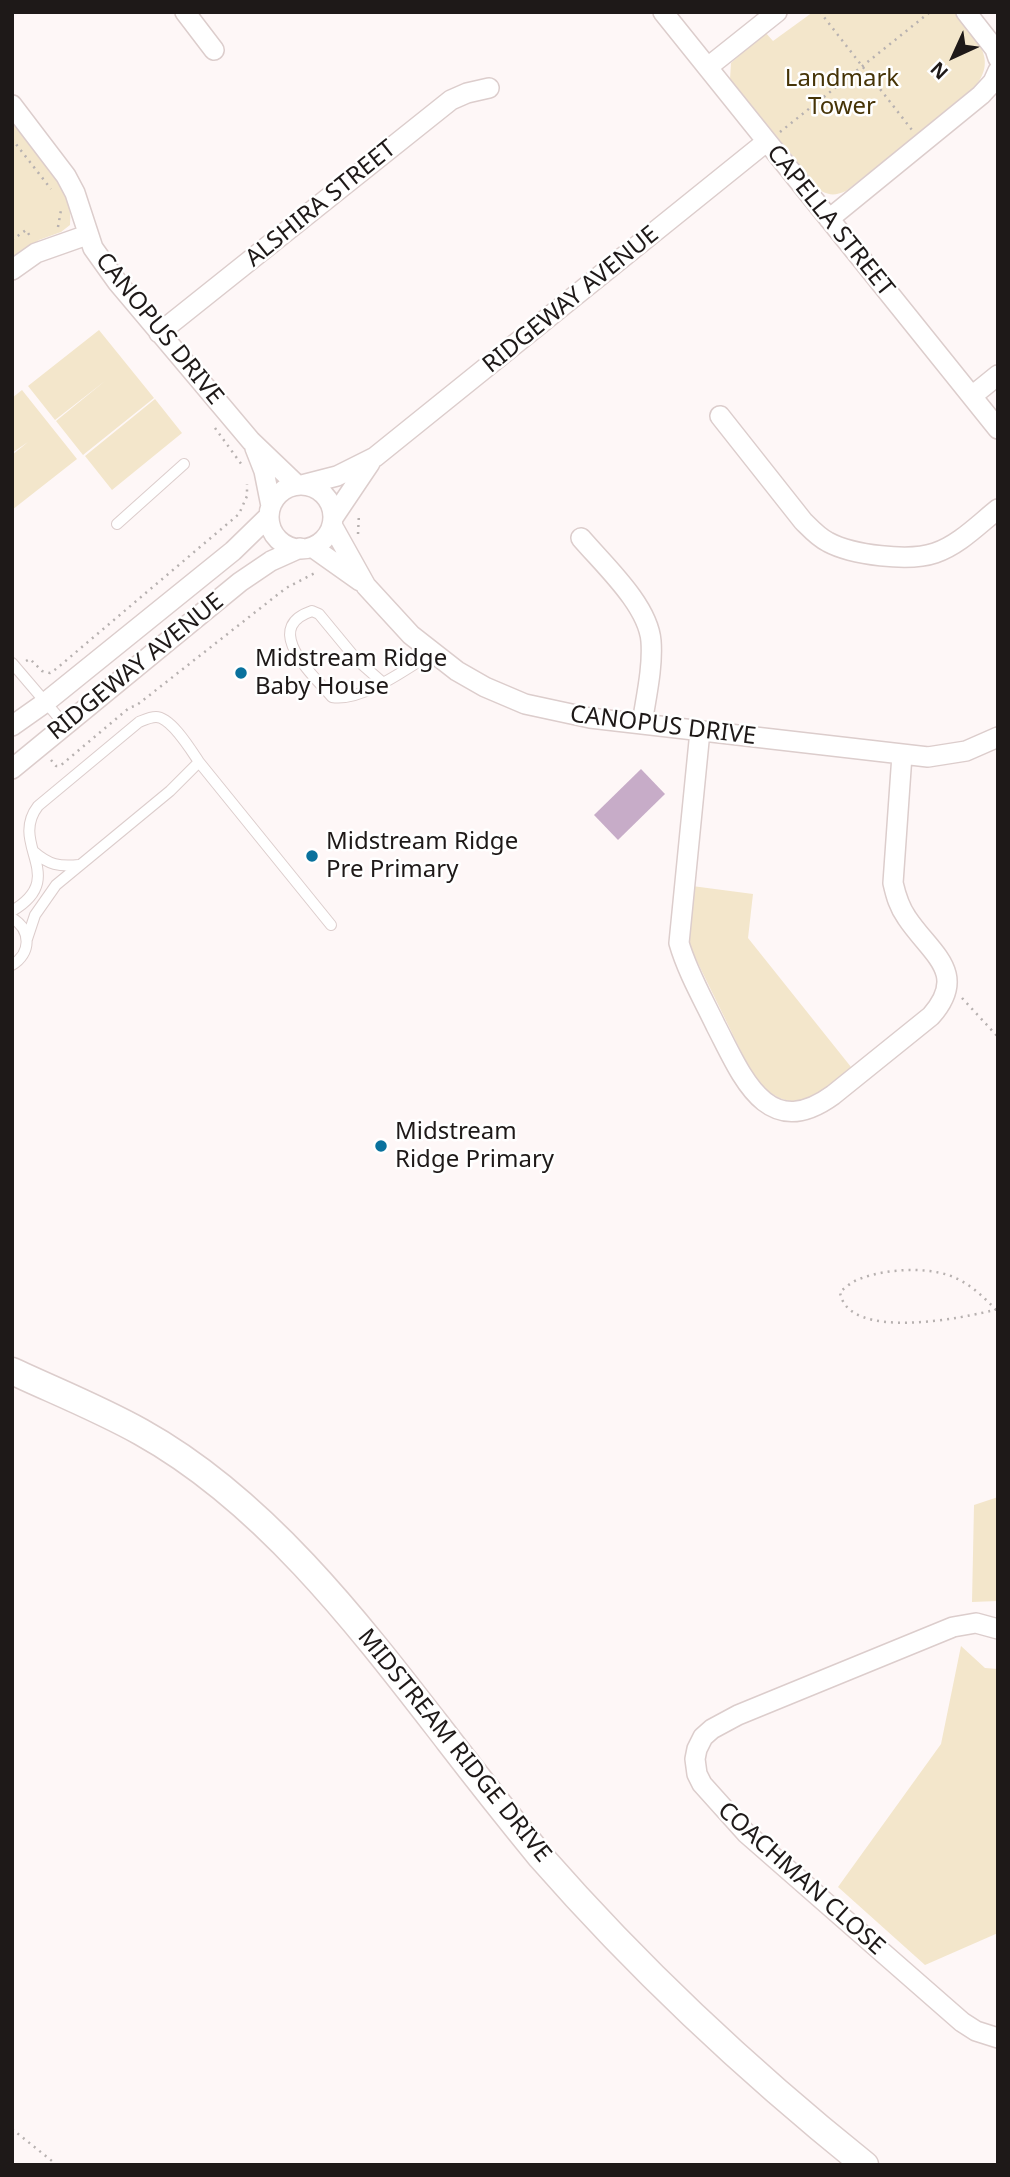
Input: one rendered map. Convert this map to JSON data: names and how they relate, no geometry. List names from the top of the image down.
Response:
{
  "streets": {
    "street": [
      "ALSHIRA STREET",
      "CAPELLA STREET",
      "RIDGEWAY AVENUE",
      "CANOPUS DRIVE",
      "MIDSTREAM RIDGE DRIVE",
      "COACHMAN CLOSE"
    ]
  },
  "crossings": [
    ["ALSHIRA STREET", "CANOPUS DRIVE"],
    ["CAPELLA STREET", "RIDGEWAY AVENUE"],
    ["RIDGEWAY AVENUE", "CANOPUS DRIVE"]
  ],
  "parks": ["Landmark Tower"],
  "places": ["Midstream Ridge Baby House", "Midstream Ridge Pre Primary", "Midstream Ridge Primary"],
  "north": "bottom left"
}
